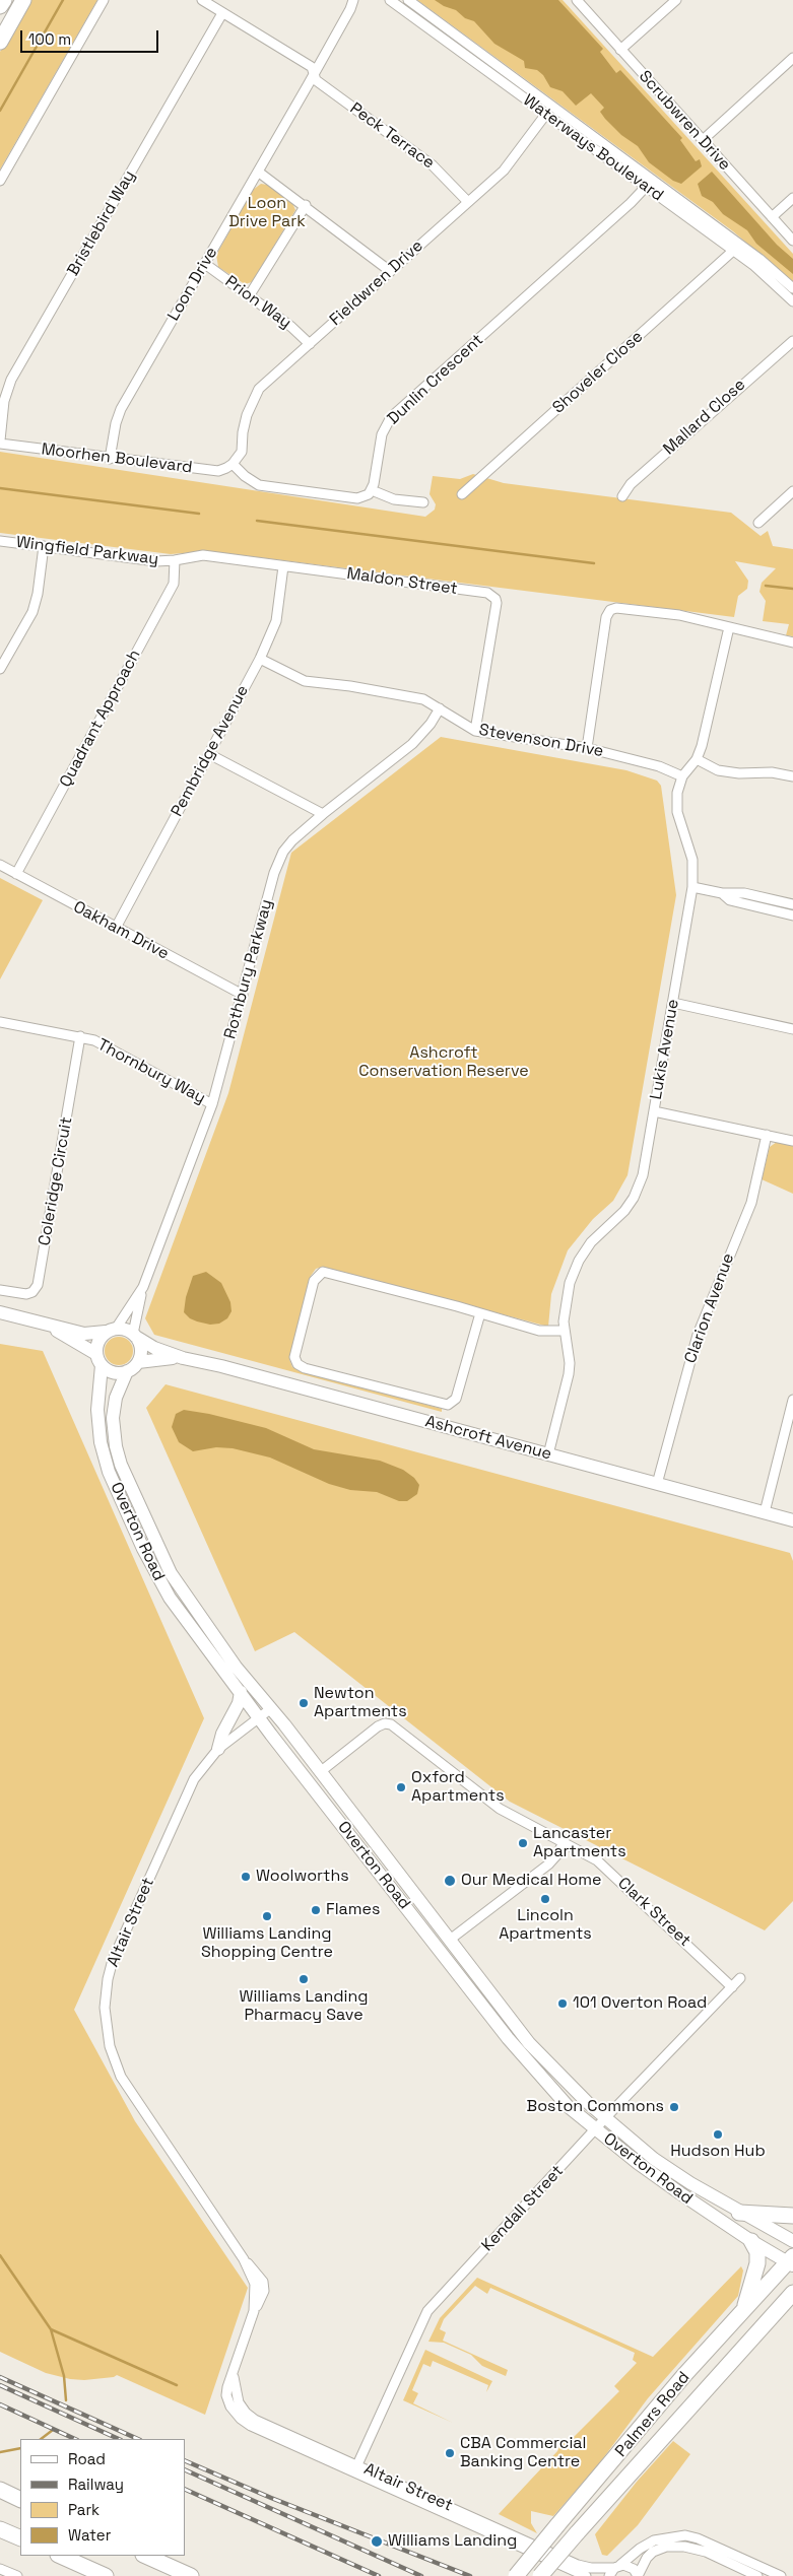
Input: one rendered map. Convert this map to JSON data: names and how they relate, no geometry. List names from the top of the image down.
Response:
{
  "streets": {
    "highway": ["Palmers Road"],
    "street": [
      "Scrubwren Drive",
      "Peck Terrace",
      "Waterways Boulevard",
      "Bristlebird Way",
      "Fieldwren Drive",
      "Loon Drive",
      "Prion Way",
      "Shoveler Close",
      "Dunlin Crescent",
      "Mallard Close",
      "Moorhen Boulevard",
      "Wingfield Parkway",
      "Maldon Street",
      "Quadrant Approach",
      "Stevenson Drive",
      "Pembridge Avenue",
      "Oakham Drive",
      "Rothbury Parkway",
      "Lukis Avenue",
      "Thornbury Way",
      "Coleridge Circuit",
      "Clarion Avenue",
      "Ashcroft Avenue",
      "Overton Road",
      "Clark Street",
      "Altair Street",
      "Kendall Street"
    ]
  },
  "crossings": [
    ["Peck Terrace", "Fieldwren Drive"],
    ["Peck Terrace", "Loon Drive"],
    ["Waterways Boulevard", "Fieldwren Drive"],
    ["Waterways Boulevard", "Shoveler Close"],
    ["Waterways Boulevard", "Dunlin Crescent"],
    ["Bristlebird Way", "Moorhen Boulevard"],
    ["Fieldwren Drive", "Prion Way"],
    ["Fieldwren Drive", "Moorhen Boulevard"],
    ["Loon Drive", "Prion Way"],
    ["Loon Drive", "Moorhen Boulevard"],
    ["Wingfield Parkway", "Maldon Street"],
    ["Wingfield Parkway", "Quadrant Approach"],
    ["Maldon Street", "Quadrant Approach"],
    ["Maldon Street", "Stevenson Drive"],
    ["Maldon Street", "Pembridge Avenue"],
    ["Quadrant Approach", "Oakham Drive"],
    ["Stevenson Drive", "Pembridge Avenue"],
    ["Stevenson Drive", "Rothbury Parkway"],
    ["Stevenson Drive", "Lukis Avenue"],
    ["Pembridge Avenue", "Oakham Drive"],
    ["Oakham Drive", "Rothbury Parkway"],
    ["Rothbury Parkway", "Thornbury Way"],
    ["Rothbury Parkway", "Ashcroft Avenue"],
    ["Rothbury Parkway", "Overton Road"],
    ["Lukis Avenue", "Ashcroft Avenue"],
    ["Thornbury Way", "Coleridge Circuit"],
    ["Clarion Avenue", "Ashcroft Avenue"],
    ["Ashcroft Avenue", "Overton Road"],
    ["Overton Road", "Clark Street"],
    ["Overton Road", "Altair Street"],
    ["Overton Road", "Kendall Street"],
    ["Overton Road", "Palmers Road"],
    ["Clark Street", "Kendall Street"],
    ["Altair Street", "Kendall Street"]
  ],
  "parks": ["Loon Drive Park", "Ashcroft Conservation Reserve"],
  "places": [
    "Newton Apartments",
    "Oxford Apartments",
    "Lancaster Apartments",
    "Woolworths",
    "Our Medical Home",
    "Lincoln Apartments",
    "Flames",
    "Williams Landing Shopping Centre",
    "Williams Landing Pharmacy Save",
    "101 Overton Road",
    "Boston Commons",
    "Hudson Hub",
    "CBA Commercial Banking Centre",
    "Williams Landing"
  ],
  "legend": [
    "Road",
    "Railway",
    "Park",
    "Water"
  ],
  "scale_bar": "100 m"
}
